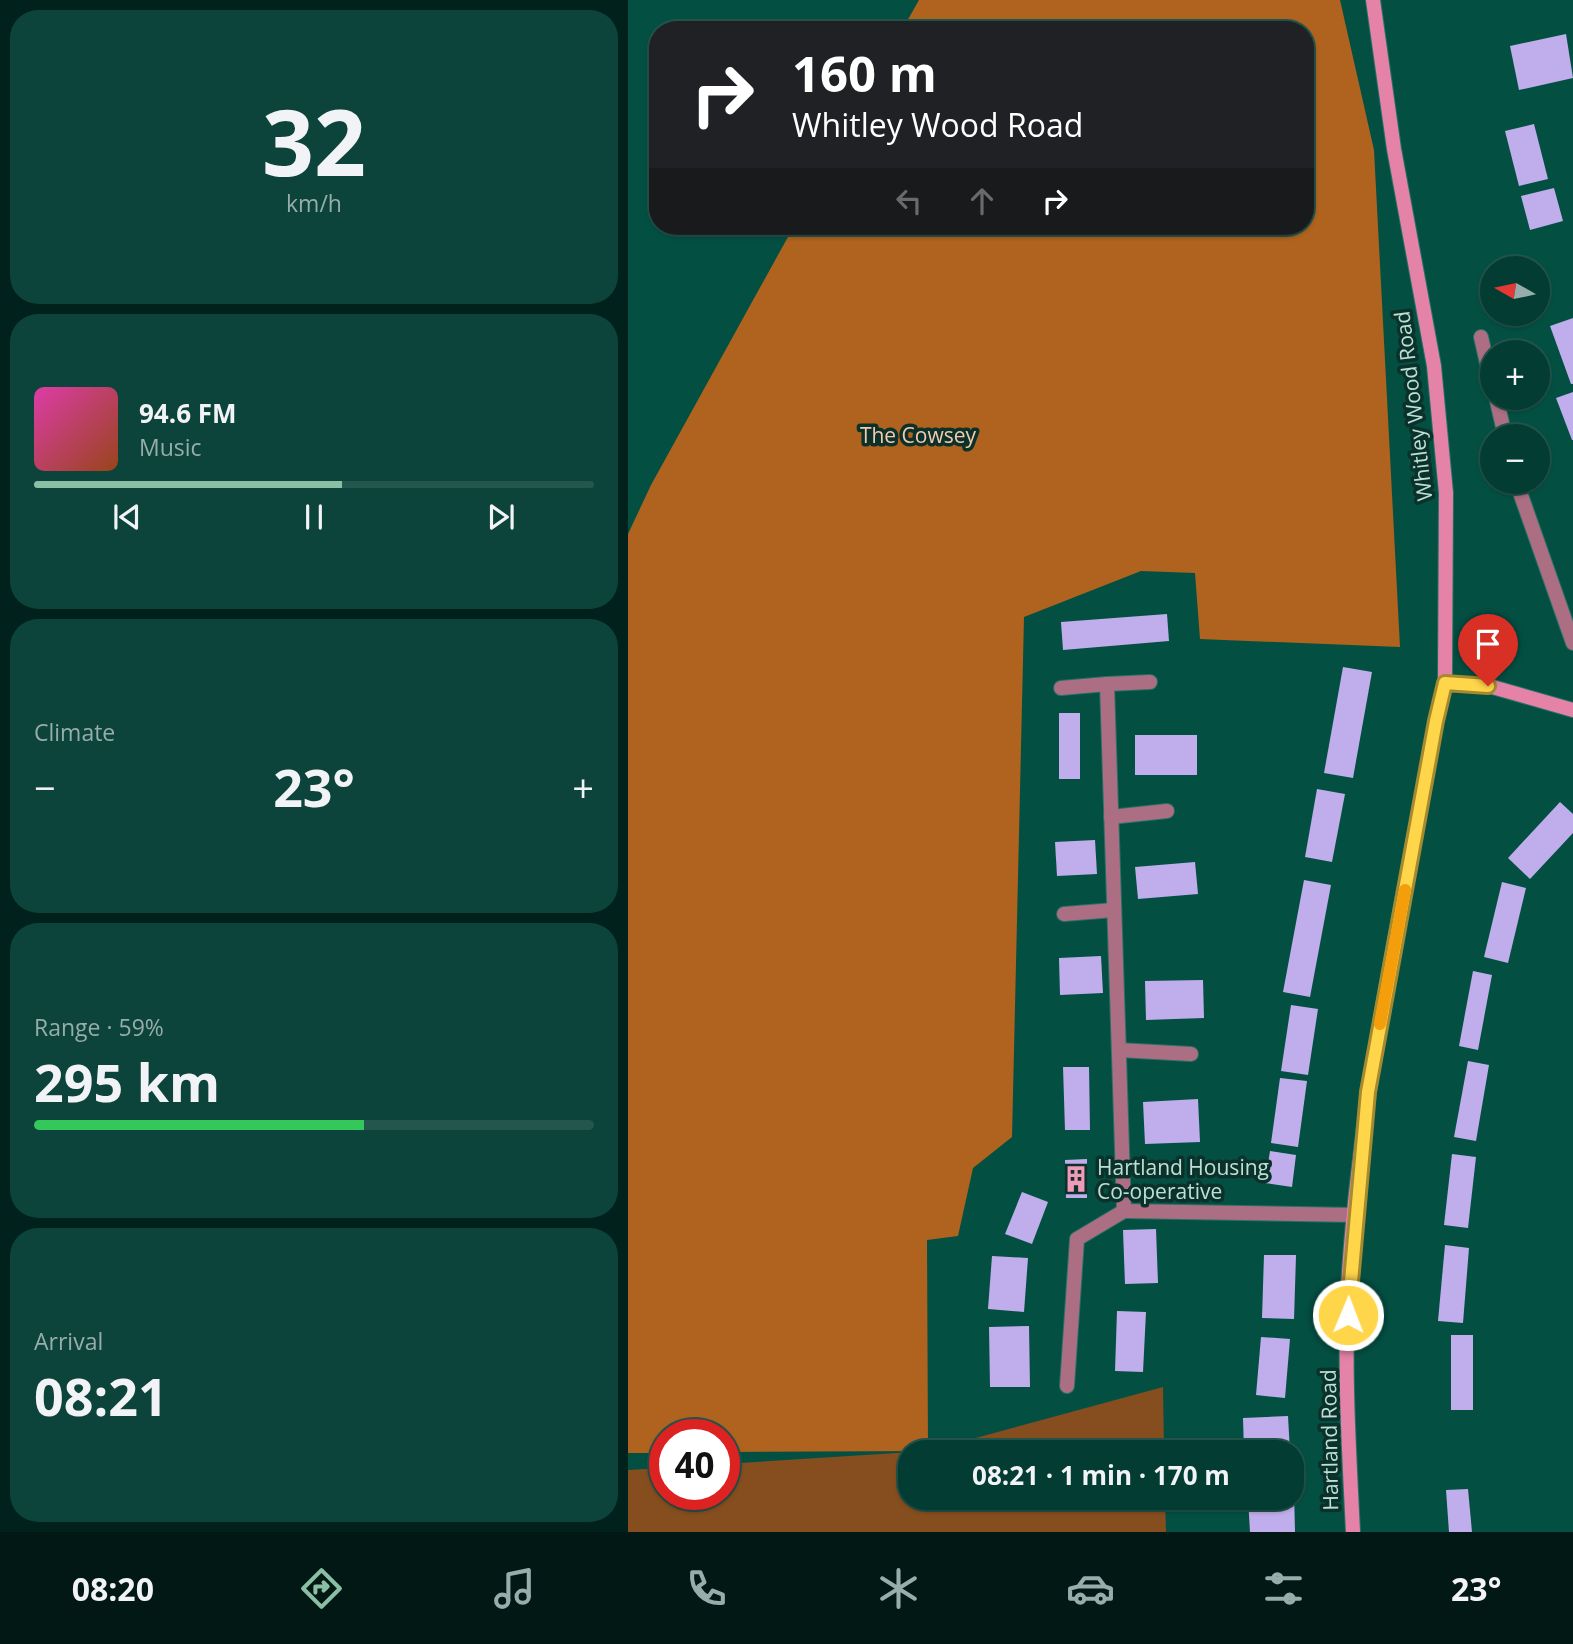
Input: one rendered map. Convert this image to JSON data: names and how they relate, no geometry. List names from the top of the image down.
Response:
{
  "streets": {
    "street": ["Whitley Wood Road", "Hartland Road"]
  },
  "crossings": [
    ["Whitley Wood Road", "Hartland Road"]
  ],
  "parks": ["The Cowsey"],
  "places": {
    "building": ["Hartland Housing Co-operative"]
  },
  "north": "left",
  "page": {
    "tile": [
      ["32", "km/h"],
      "Climate",
      ["Range · 59%", "295 km"],
      ["Arrival", "08:21"]
    ],
    "turn": ["160 m", "Whitley Wood Road"],
    "map_buttons": ["+", "−"],
    "song": ["94.6 FM", "Music"],
    "heat": ["−", "23°", "+"],
    "limit": "40",
    "trip": "08:21 · 1 min · 170 m",
    "tabs": ["08:20", "23°"]
  }
}
